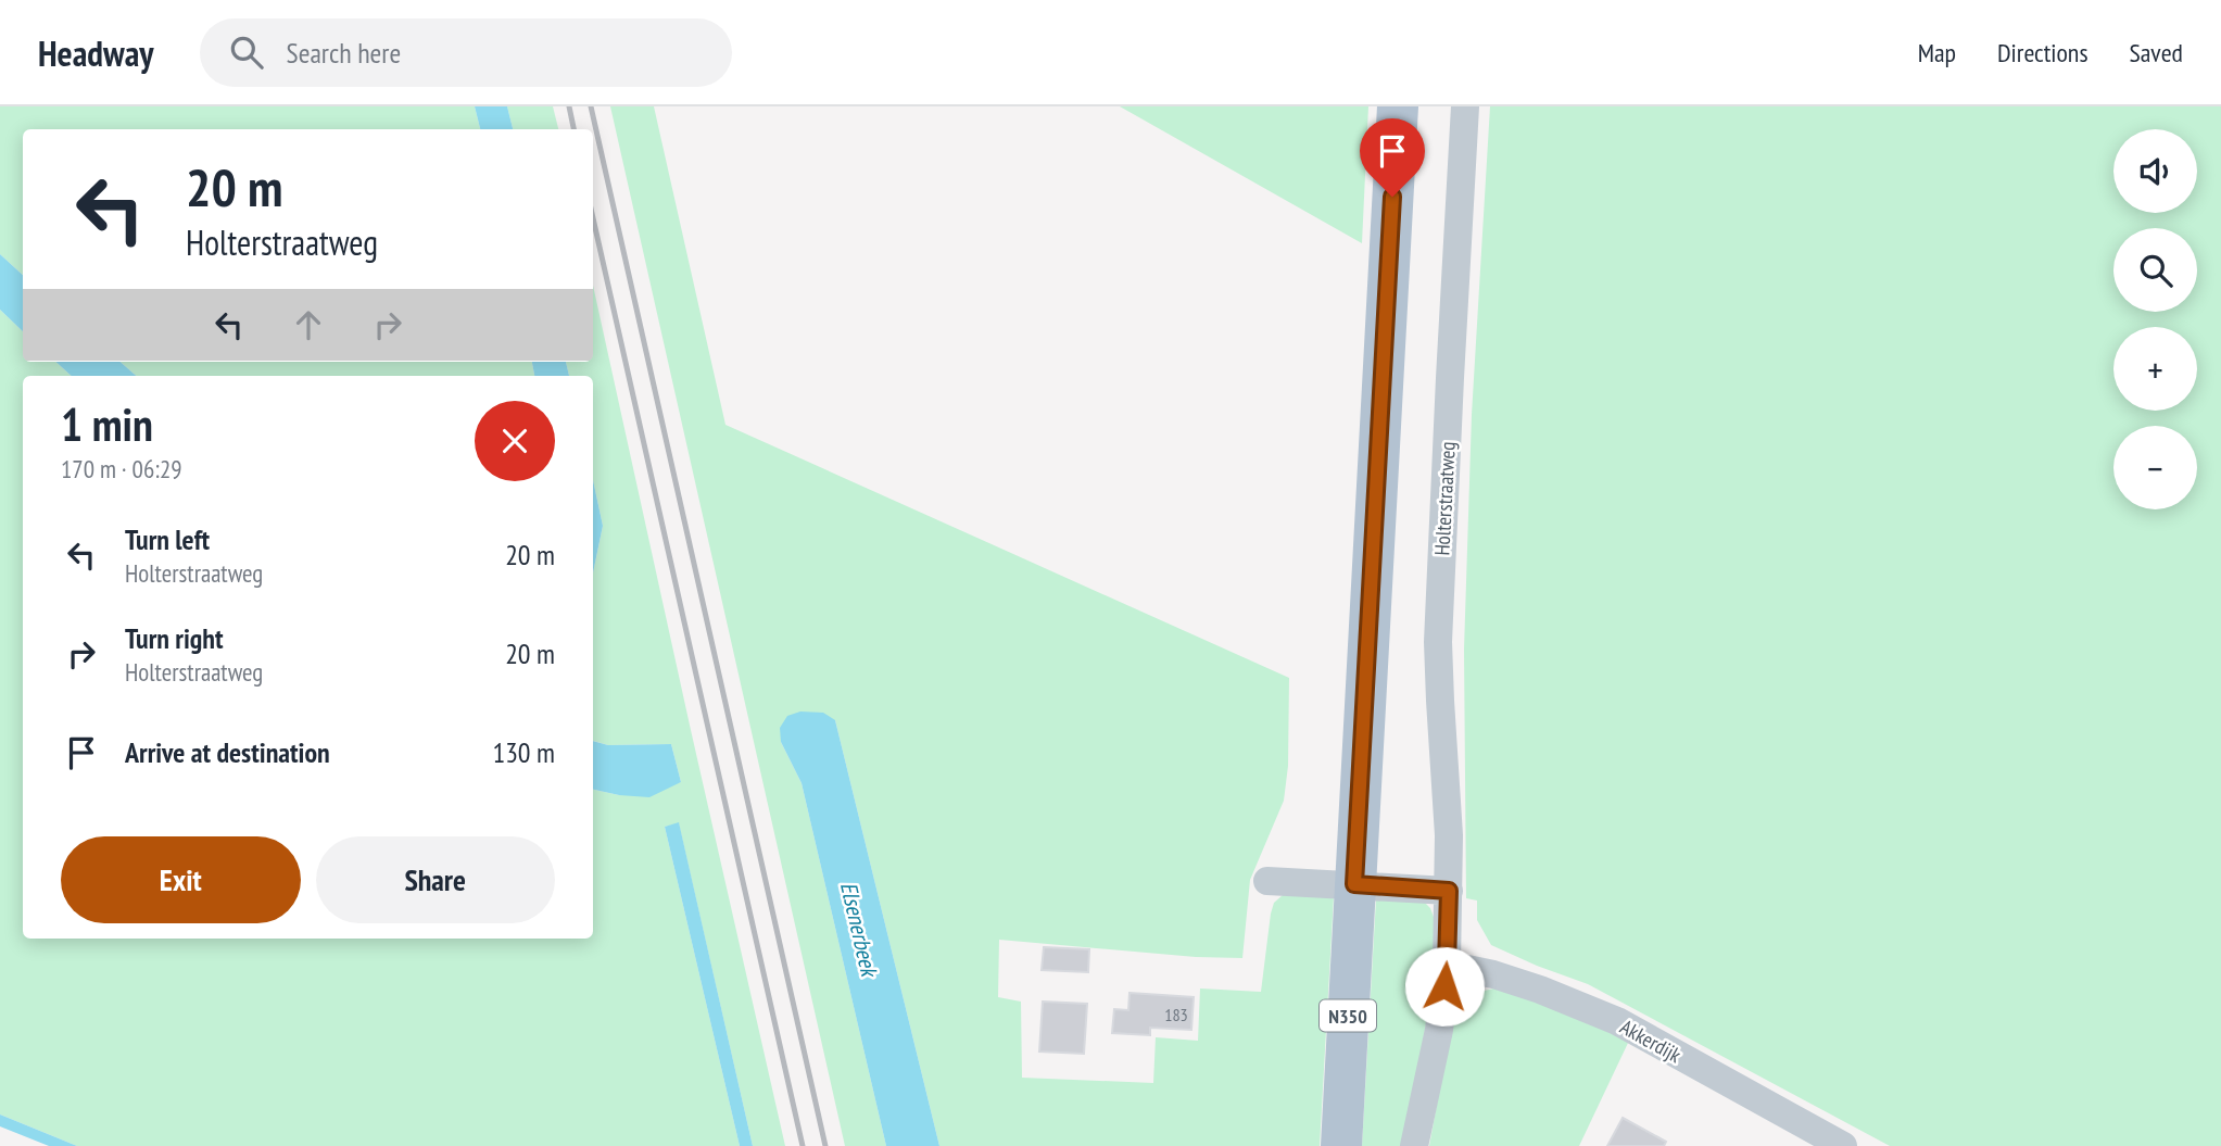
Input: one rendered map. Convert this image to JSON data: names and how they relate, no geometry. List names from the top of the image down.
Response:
{
  "streets": {
    "main road": ["N350"],
    "street": ["Holterstraatweg", "Akkerdijk"]
  },
  "crossings": [
    ["Holterstraatweg", "Akkerdijk"]
  ],
  "water": ["Elsenerbeek"],
  "house_numbers": ["183"],
  "page": {
    "header": "Headway",
    "search": "Search here",
    "nav": ["Map", "Directions", "Saved"],
    "map_buttons": ["+", "−"],
    "turn": ["20 m", "Holterstraatweg"],
    "heading": ["1 min", "170 m · 06:29"],
    "list": [
      {
        "name": "Turn left",
        "note": "Holterstraatweg",
        "value": "20 m"
      },
      {
        "name": "Turn right",
        "note": "Holterstraatweg",
        "value": "20 m"
      },
      {
        "name": "Arrive at destination",
        "value": "130 m"
      }
    ],
    "buttons": ["Exit", "Share"]
  }
}
